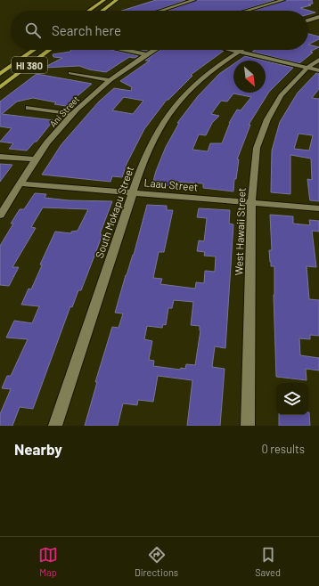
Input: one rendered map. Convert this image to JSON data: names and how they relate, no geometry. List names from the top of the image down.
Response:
{
  "streets": {
    "main road": ["HI 380"],
    "street": [
      "Ani Street",
      "Laau Street",
      "South Mokapu Street",
      "West Hawaii Street"
    ]
  },
  "crossings": [
    ["Ani Street", "Laau Street"],
    ["Laau Street", "South Mokapu Street"],
    ["Laau Street", "West Hawaii Street"]
  ],
  "north": "bottom right",
  "page": {
    "search": "Search here",
    "heading": ["Nearby", "0 results"],
    "nav": ["Map", "Directions", "Saved"]
  }
}
